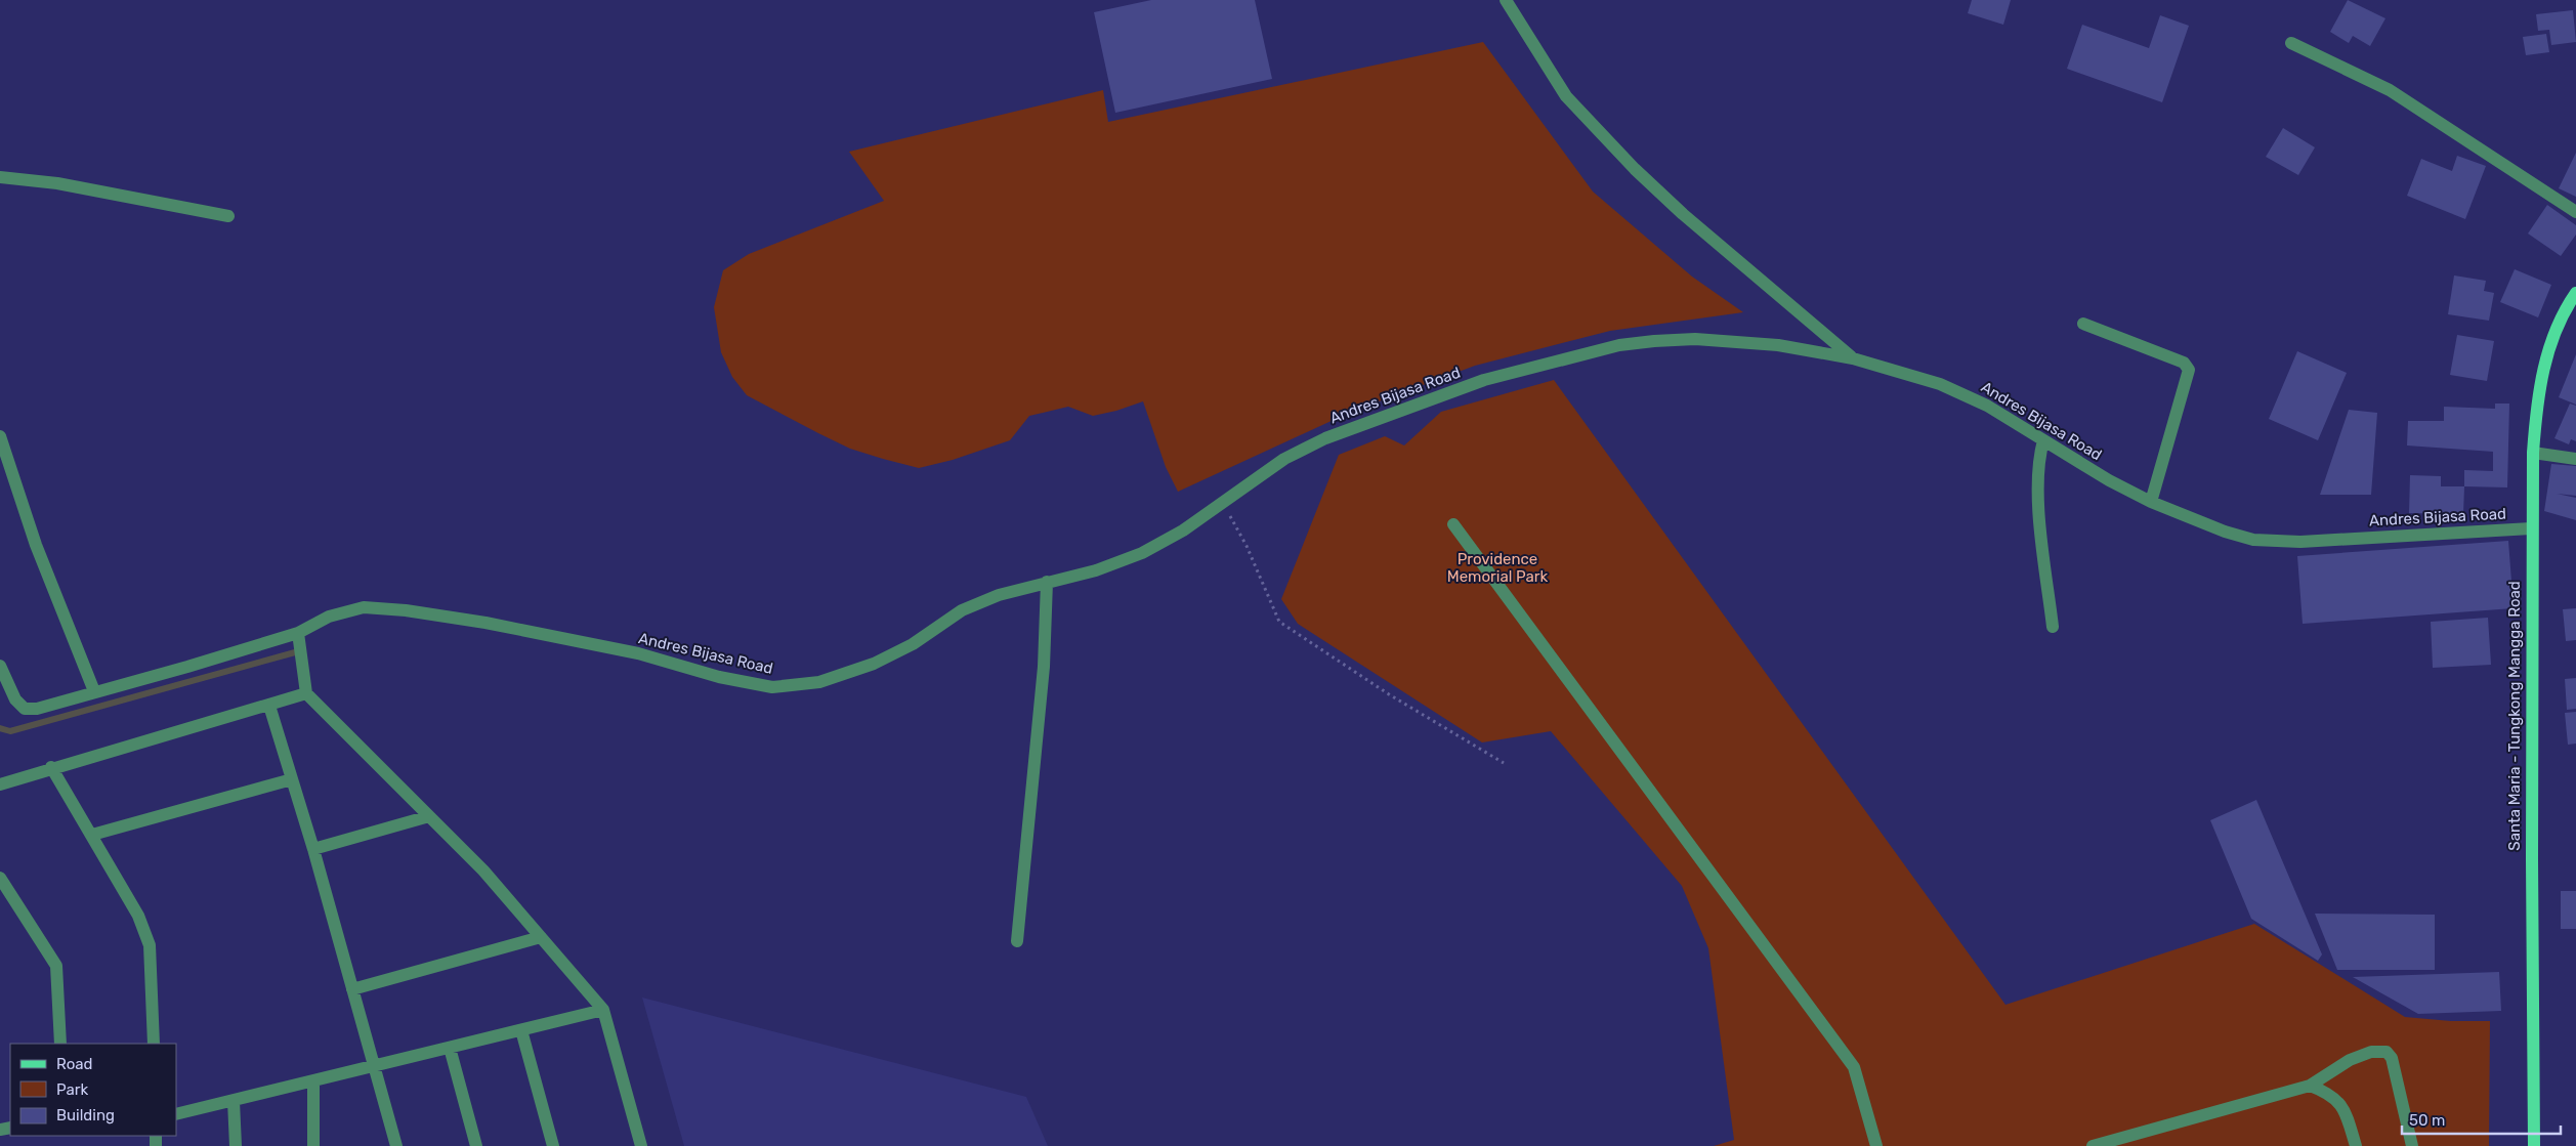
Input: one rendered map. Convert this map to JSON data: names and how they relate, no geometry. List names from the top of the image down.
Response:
{
  "streets": {
    "main road": ["Santa Maria - Tungkong Mangga Road"],
    "street": ["Andres Bijasa Road"]
  },
  "crossings": [
    ["Andres Bijasa Road", "Santa Maria - Tungkong Mangga Road"]
  ],
  "parks": ["Providence Memorial Park"],
  "legend": ["Road", "Park", "Building"],
  "scale_bar": "50 m"
}
